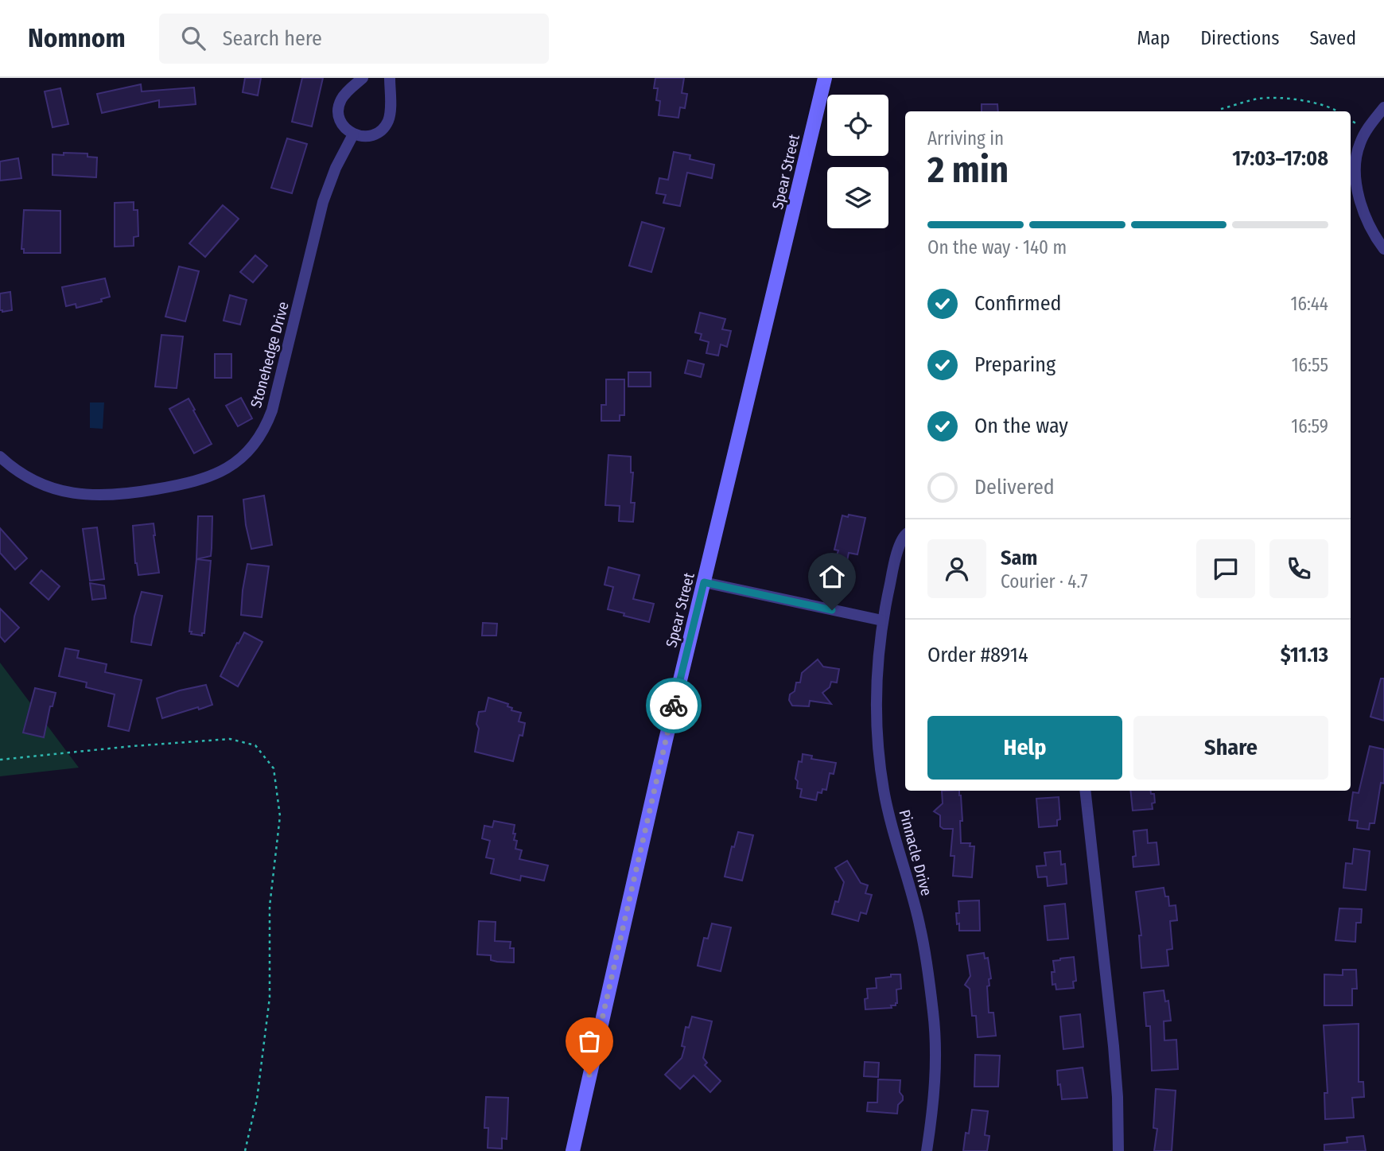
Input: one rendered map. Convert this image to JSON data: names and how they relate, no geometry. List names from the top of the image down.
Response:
{
  "streets": {
    "main road": ["Spear Street"],
    "street": ["Stonehedge Drive", "Pinnacle Drive"]
  },
  "page": {
    "header": "Nomnom",
    "search": "Search here",
    "nav": ["Map", "Directions", "Saved"],
    "heading": ["2 min", "Arriving in", "17:03–17:08"],
    "panel": [
      "Sam",
      "Courier · 4.7",
      "Order #8914",
      "$11.13"
    ],
    "bar": "On the way · 140 m",
    "list": [
      ["Confirmed", "16:44"],
      ["Preparing", "16:55"],
      ["On the way", "16:59"],
      "Delivered"
    ],
    "buttons": ["Help", "Share"]
  }
}
